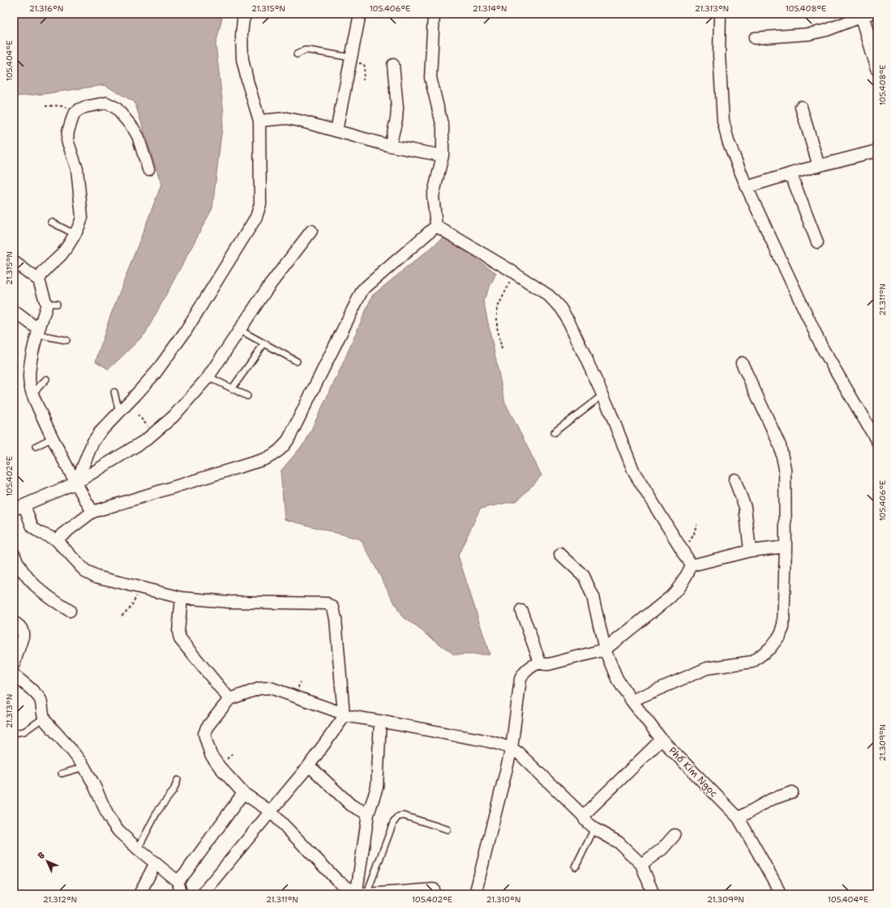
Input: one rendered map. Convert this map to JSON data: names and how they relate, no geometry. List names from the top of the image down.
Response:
{
  "streets": {
    "street": ["Phố Kim Ngọc"]
  },
  "north": "top left",
  "coordinates": [
    "21.316°N",
    "21.315°N",
    "105.406°E",
    "21.314°N",
    "21.313°N",
    "105.408°E",
    "105.404°E",
    "21.311°N",
    "105.402°E",
    "21.309°N",
    "21.312°N",
    "21.310°N"
  ]
}
